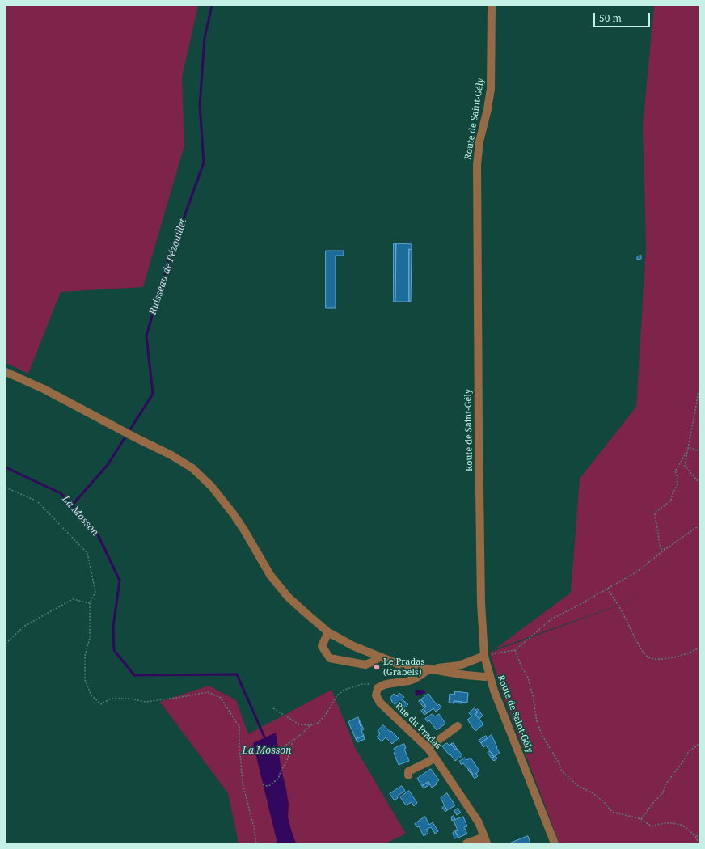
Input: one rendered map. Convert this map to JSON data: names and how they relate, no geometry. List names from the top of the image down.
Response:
{
  "streets": {
    "street": ["Route de Saint-Gély", "Rue du Pradas"]
  },
  "water": ["Ruisseau de Pézouillet", "La Mosson"],
  "places": ["Le Pradas (Grabels)"],
  "scale_bar": "50 m"
}
